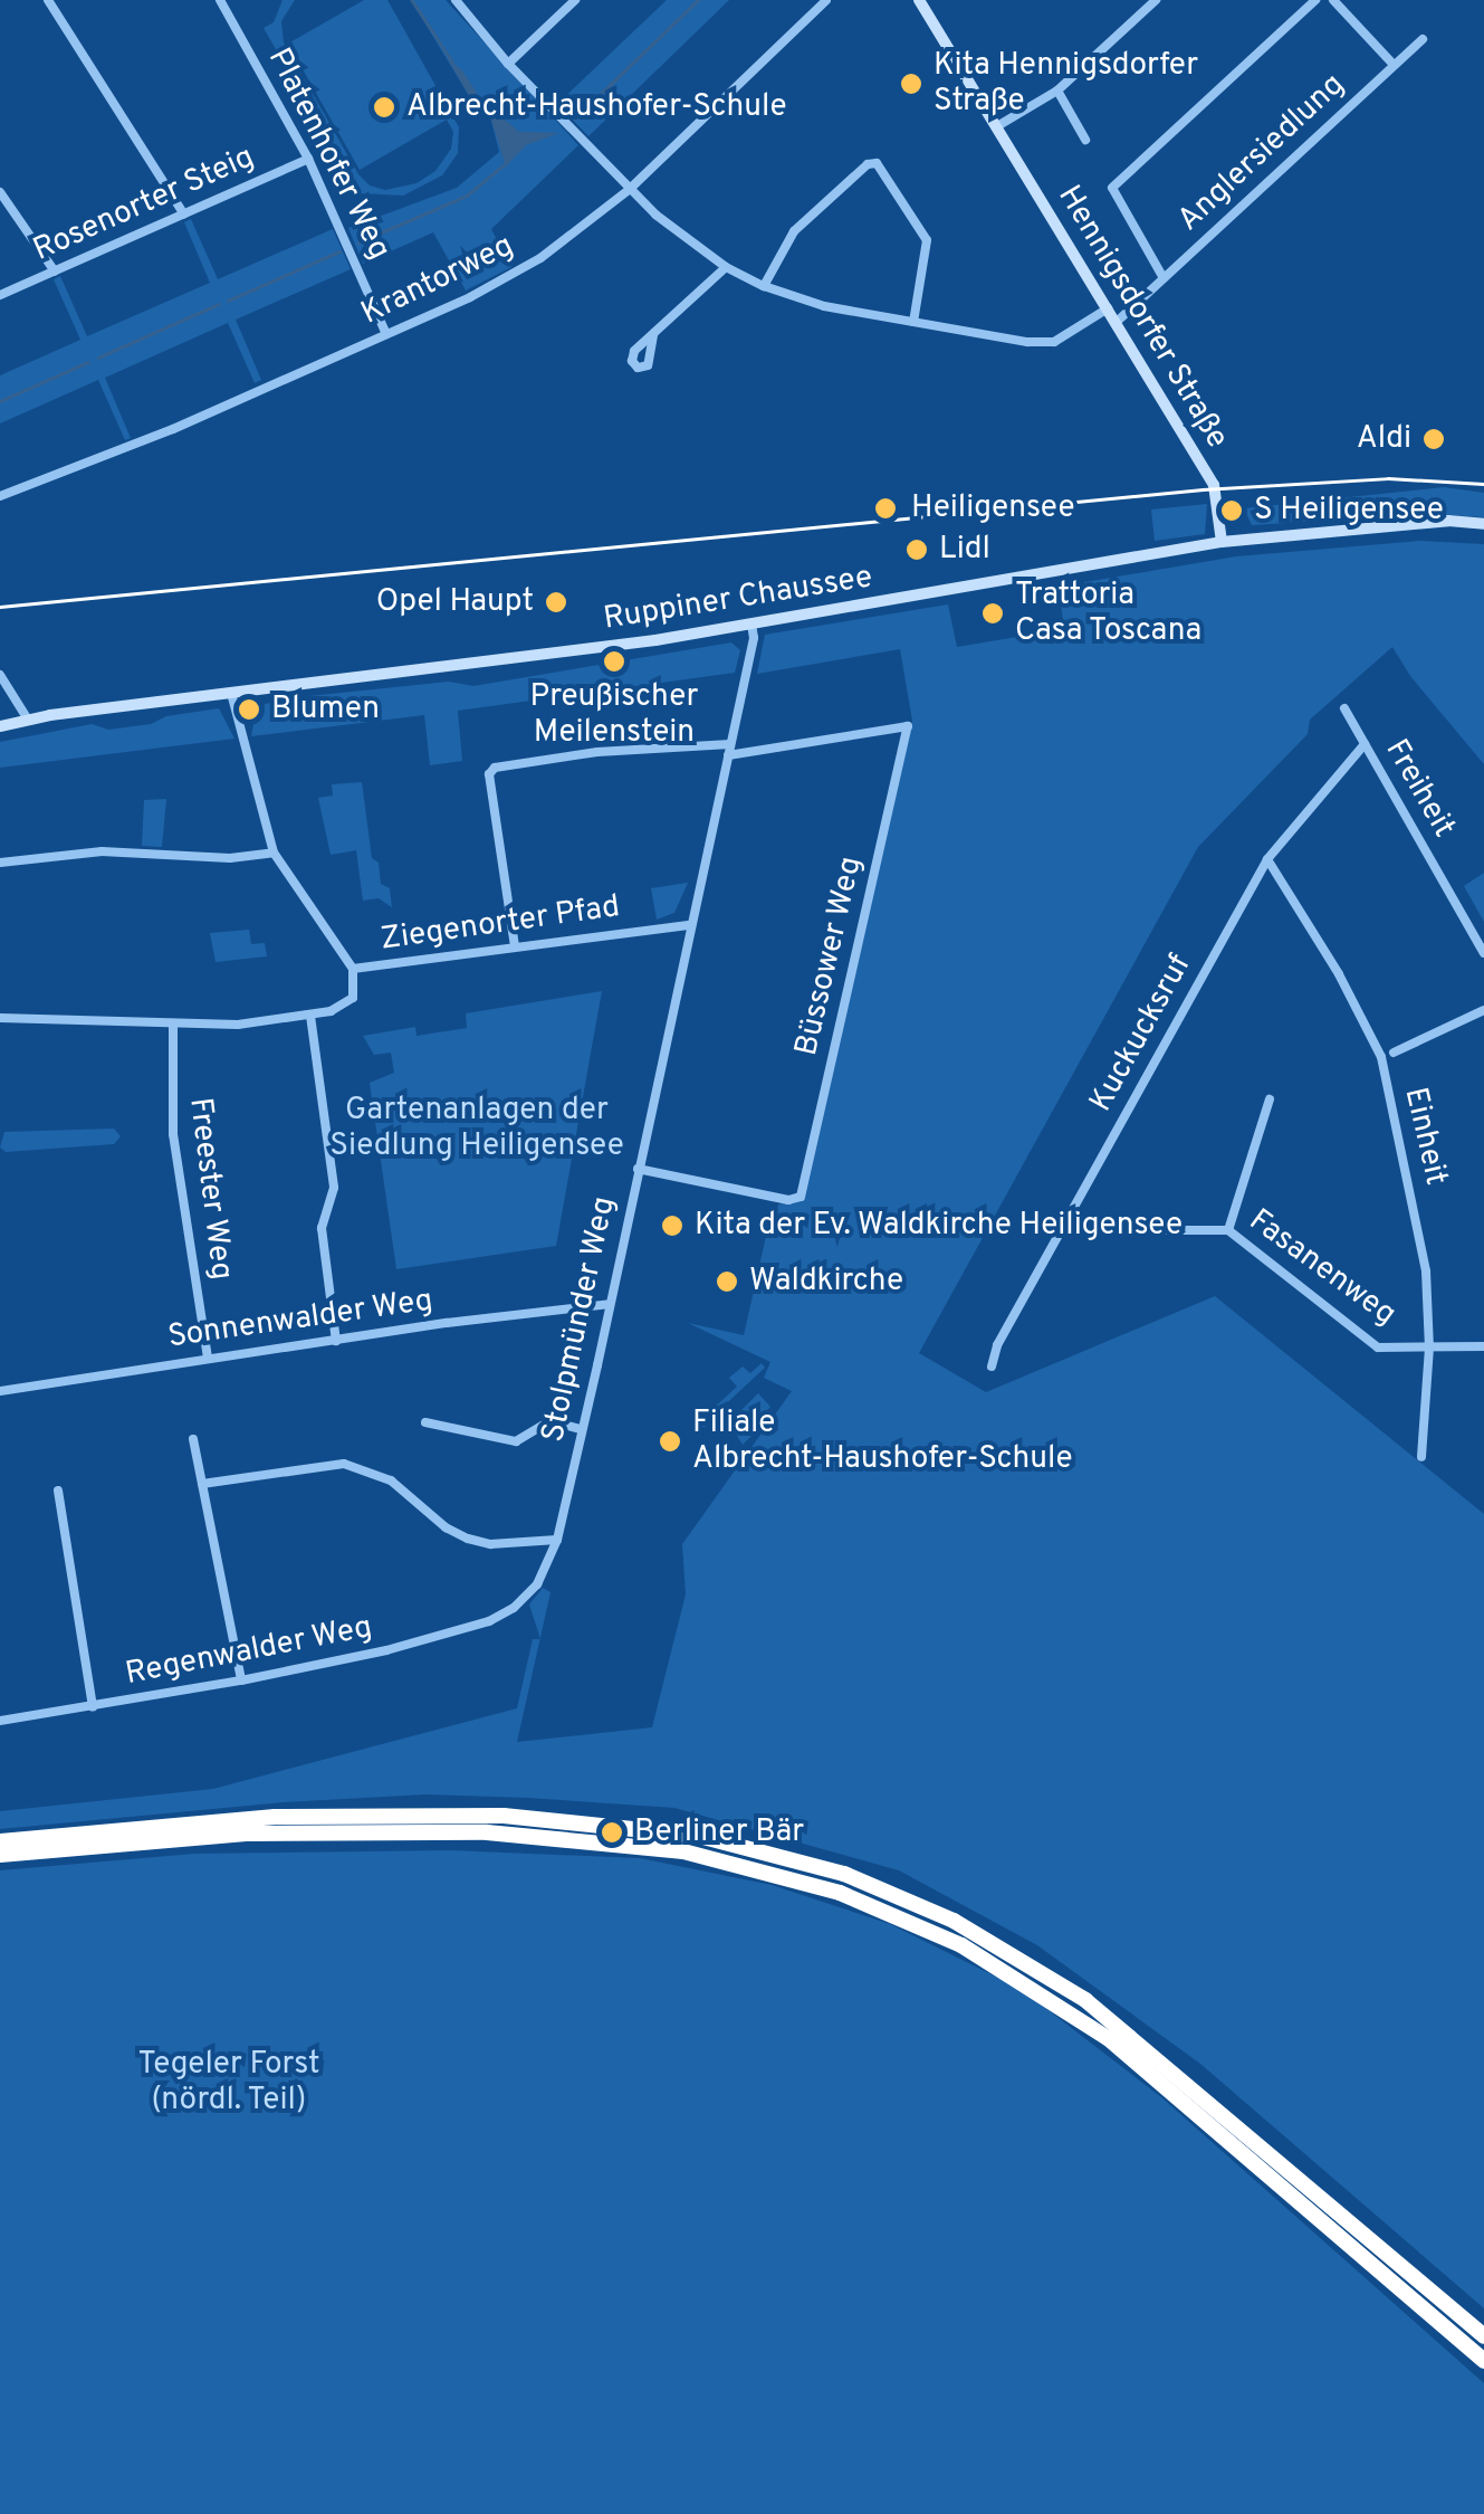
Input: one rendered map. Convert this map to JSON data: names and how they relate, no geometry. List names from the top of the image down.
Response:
{
  "streets": {
    "main road": ["Hennigsdorfer Straße", "Ruppiner Chaussee"],
    "street": [
      "Anglersiedlung",
      "Platenhofer Weg",
      "Rosenorter Steig",
      "Krantorweg",
      "Freiheit",
      "Ziegenorter Pfad",
      "Büssower Weg",
      "Kuckucksruf",
      "Einheit",
      "Freester Weg",
      "Fasanenweg",
      "Sonnenwalder Weg",
      "Stolpmünder Weg",
      "Regenwalder Weg"
    ]
  },
  "crossings": [
    ["Anglersiedlung", "Hennigsdorfer Straße"],
    ["Platenhofer Weg", "Rosenorter Steig"],
    ["Platenhofer Weg", "Krantorweg"],
    ["Hennigsdorfer Straße", "Ruppiner Chaussee"],
    ["Ruppiner Chaussee", "Ziegenorter Pfad"],
    ["Ruppiner Chaussee", "Stolpmünder Weg"],
    ["Freiheit", "Kuckucksruf"],
    ["Ziegenorter Pfad", "Stolpmünder Weg"],
    ["Büssower Weg", "Stolpmünder Weg"],
    ["Kuckucksruf", "Einheit"],
    ["Kuckucksruf", "Fasanenweg"],
    ["Einheit", "Fasanenweg"],
    ["Freester Weg", "Sonnenwalder Weg"],
    ["Sonnenwalder Weg", "Stolpmünder Weg"],
    ["Stolpmünder Weg", "Regenwalder Weg"]
  ],
  "parks": ["Gartenanlagen der Siedlung Heiligensee", "Tegeler Forst (nördl. Teil)"],
  "places": [
    "Kita Hennigsdorfer Straße",
    "Albrecht-Haushofer-Schule",
    "Aldi",
    "Heiligensee",
    "S Heiligensee",
    "Lidl",
    "Opel Haupt",
    "Trattoria Casa Toscana",
    "Preußischer Meilenstein",
    "Blumen",
    "Kita der Ev. Waldkirche Heiligensee",
    "Waldkirche",
    "Filiale Albrecht-Haushofer-Schule",
    "Berliner Bär"
  ]
}
